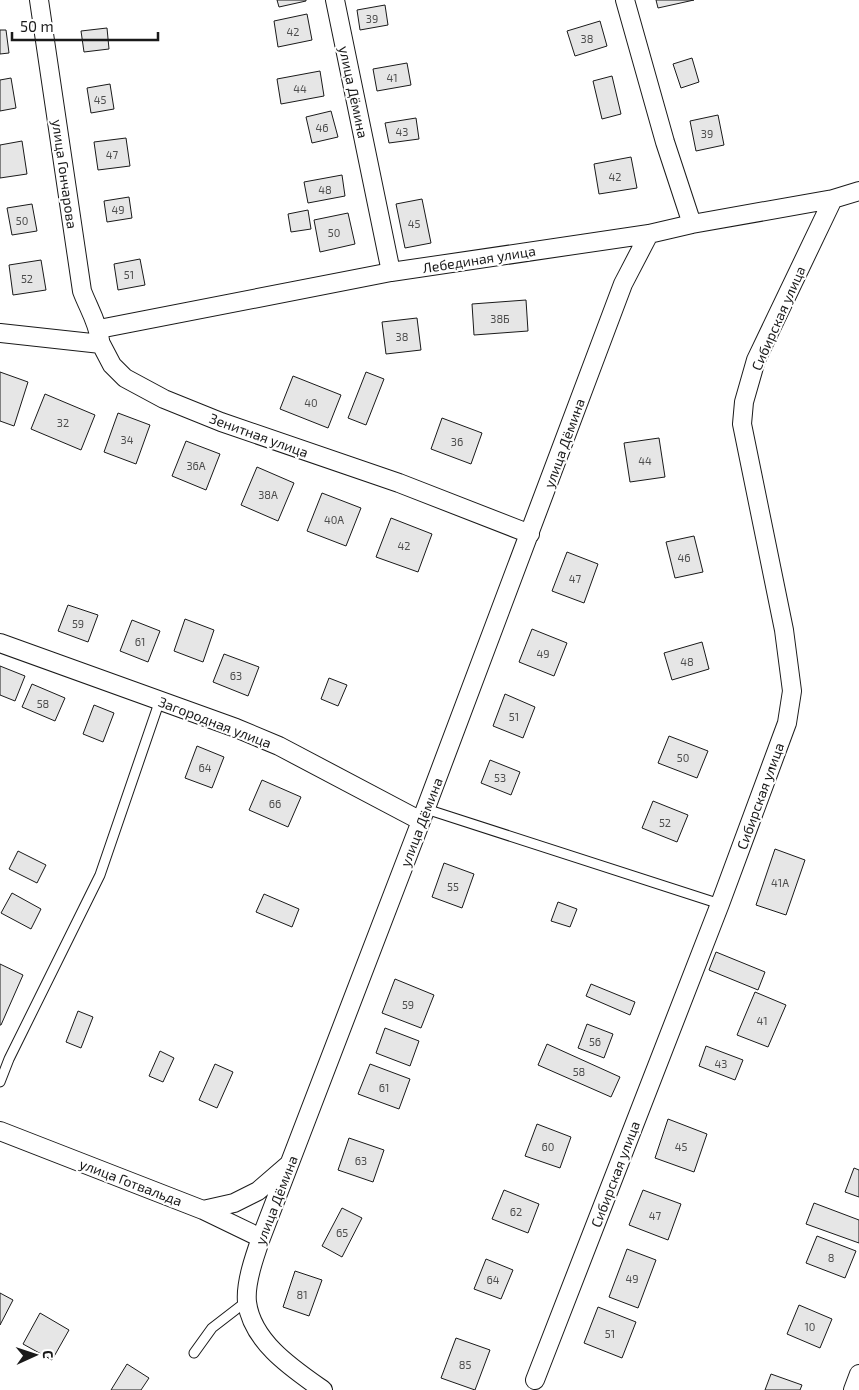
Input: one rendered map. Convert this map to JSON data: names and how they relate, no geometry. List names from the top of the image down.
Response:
{
  "streets": {
    "street": [
      "улица Дёмина",
      "улица Гончарова",
      "Лебединая улица",
      "Сибирская улица",
      "Зенитная улица",
      "Загородная улица",
      "улица Готвальда"
    ]
  },
  "crossings": [
    ["улица Дёмина", "Лебединая улица"],
    ["улица Дёмина", "Зенитная улица"],
    ["улица Дёмина", "Загородная улица"],
    ["улица Дёмина", "улица Готвальда"],
    ["улица Гончарова", "Лебединая улица"],
    ["улица Гончарова", "Зенитная улица"],
    ["Лебединая улица", "Сибирская улица"],
    ["Лебединая улица", "Зенитная улица"]
  ],
  "house_numbers": [
    "39",
    "42",
    "38",
    "41",
    "44",
    "45",
    "46",
    "43",
    "39",
    "47",
    "42",
    "48",
    "49",
    "50",
    "45",
    "50",
    "51",
    "52",
    "38Б",
    "38",
    "40",
    "32",
    "34",
    "36",
    "44",
    "36А",
    "38А",
    "40А",
    "42",
    "46",
    "47",
    "59",
    "61",
    "49",
    "48",
    "63",
    "58",
    "51",
    "50",
    "64",
    "53",
    "66",
    "52",
    "41А",
    "55",
    "59",
    "41",
    "56",
    "43",
    "58",
    "61",
    "60",
    "45",
    "63",
    "62",
    "47",
    "65",
    "8",
    "49",
    "64",
    "81",
    "10",
    "51",
    "85"
  ],
  "scale_bar": "50 m",
  "north": "right"
}
